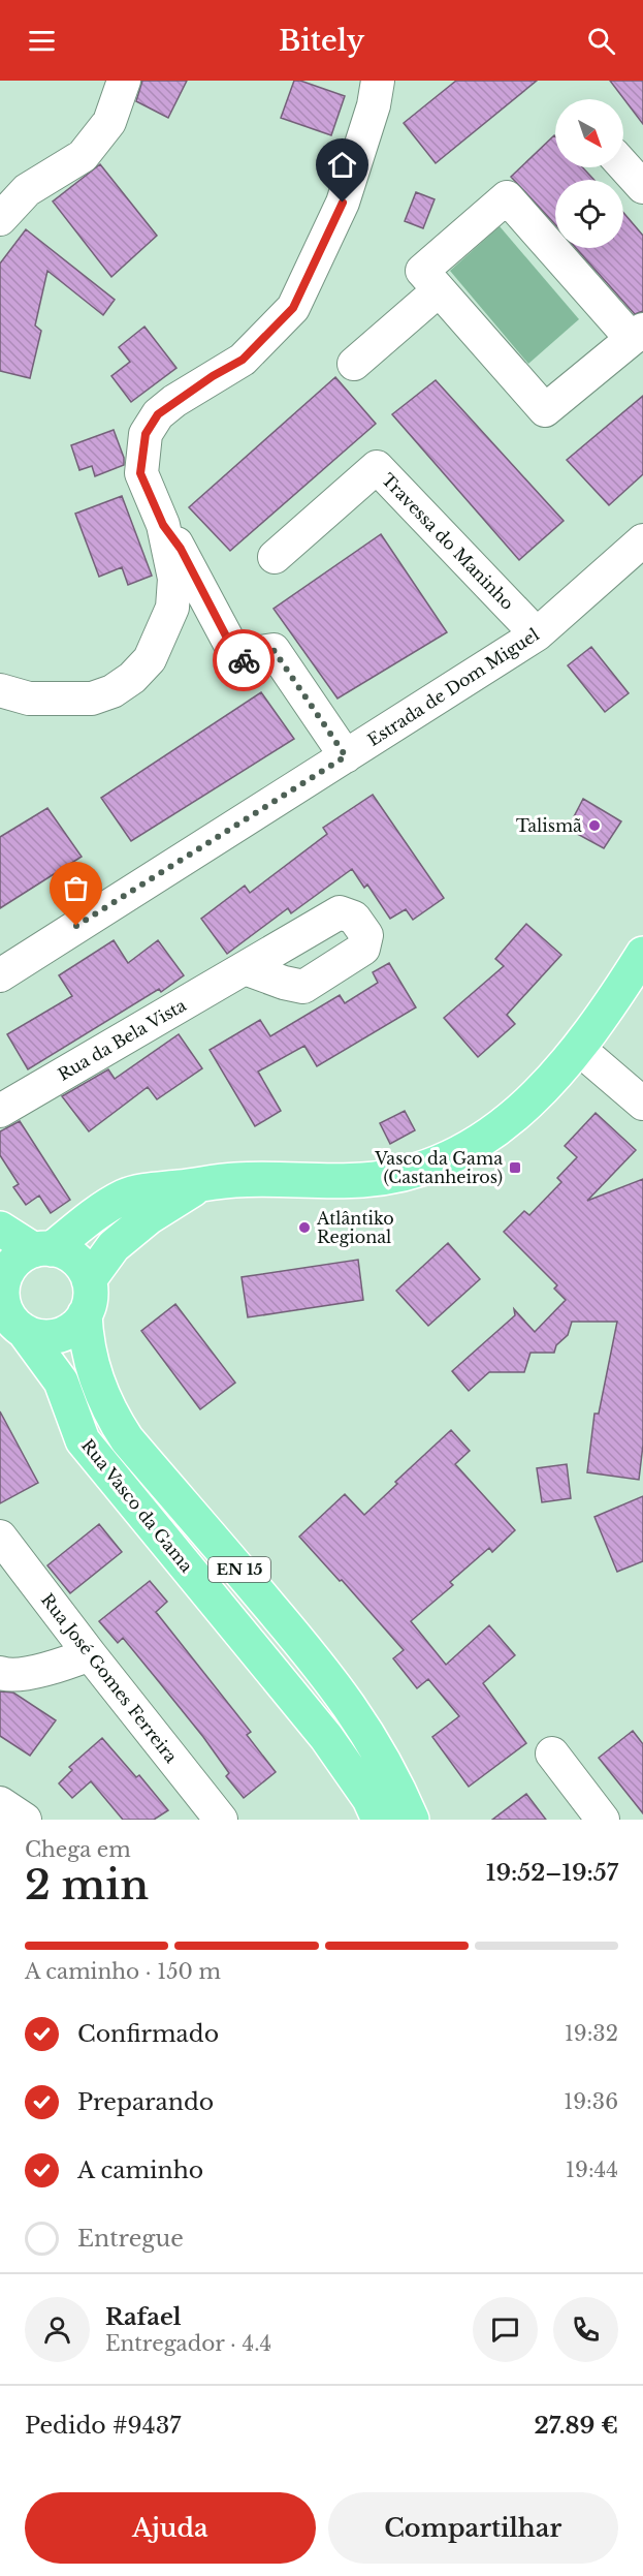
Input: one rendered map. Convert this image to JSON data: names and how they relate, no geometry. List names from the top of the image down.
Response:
{
  "streets": {
    "main road": ["Rua Vasco da Gama", "EN 15"],
    "street": [
      "Travessa do Maninho",
      "Estrada de Dom Miguel",
      "Rua da Bela Vista",
      "Rua José Gomes Ferreira"
    ]
  },
  "crossings": [
    ["Travessa do Maninho", "Estrada de Dom Miguel"]
  ],
  "places": {
    "other": ["Talismã", "Atlântiko Regional"],
    "transit": ["Vasco da Gama (Castanheiros)"]
  },
  "north": "bottom right",
  "page": {
    "header": "Bitely",
    "heading": ["2 min", "Chega em", "19:52–19:57"],
    "panel": [
      "Rafael",
      "Entregador · 4.4",
      "Pedido #9437",
      "27.89 €"
    ],
    "bar": "A caminho · 150 m",
    "list": [
      ["Confirmado", "19:32"],
      ["Preparando", "19:36"],
      ["A caminho", "19:44"],
      "Entregue"
    ],
    "buttons": ["Ajuda", "Compartilhar"]
  }
}
